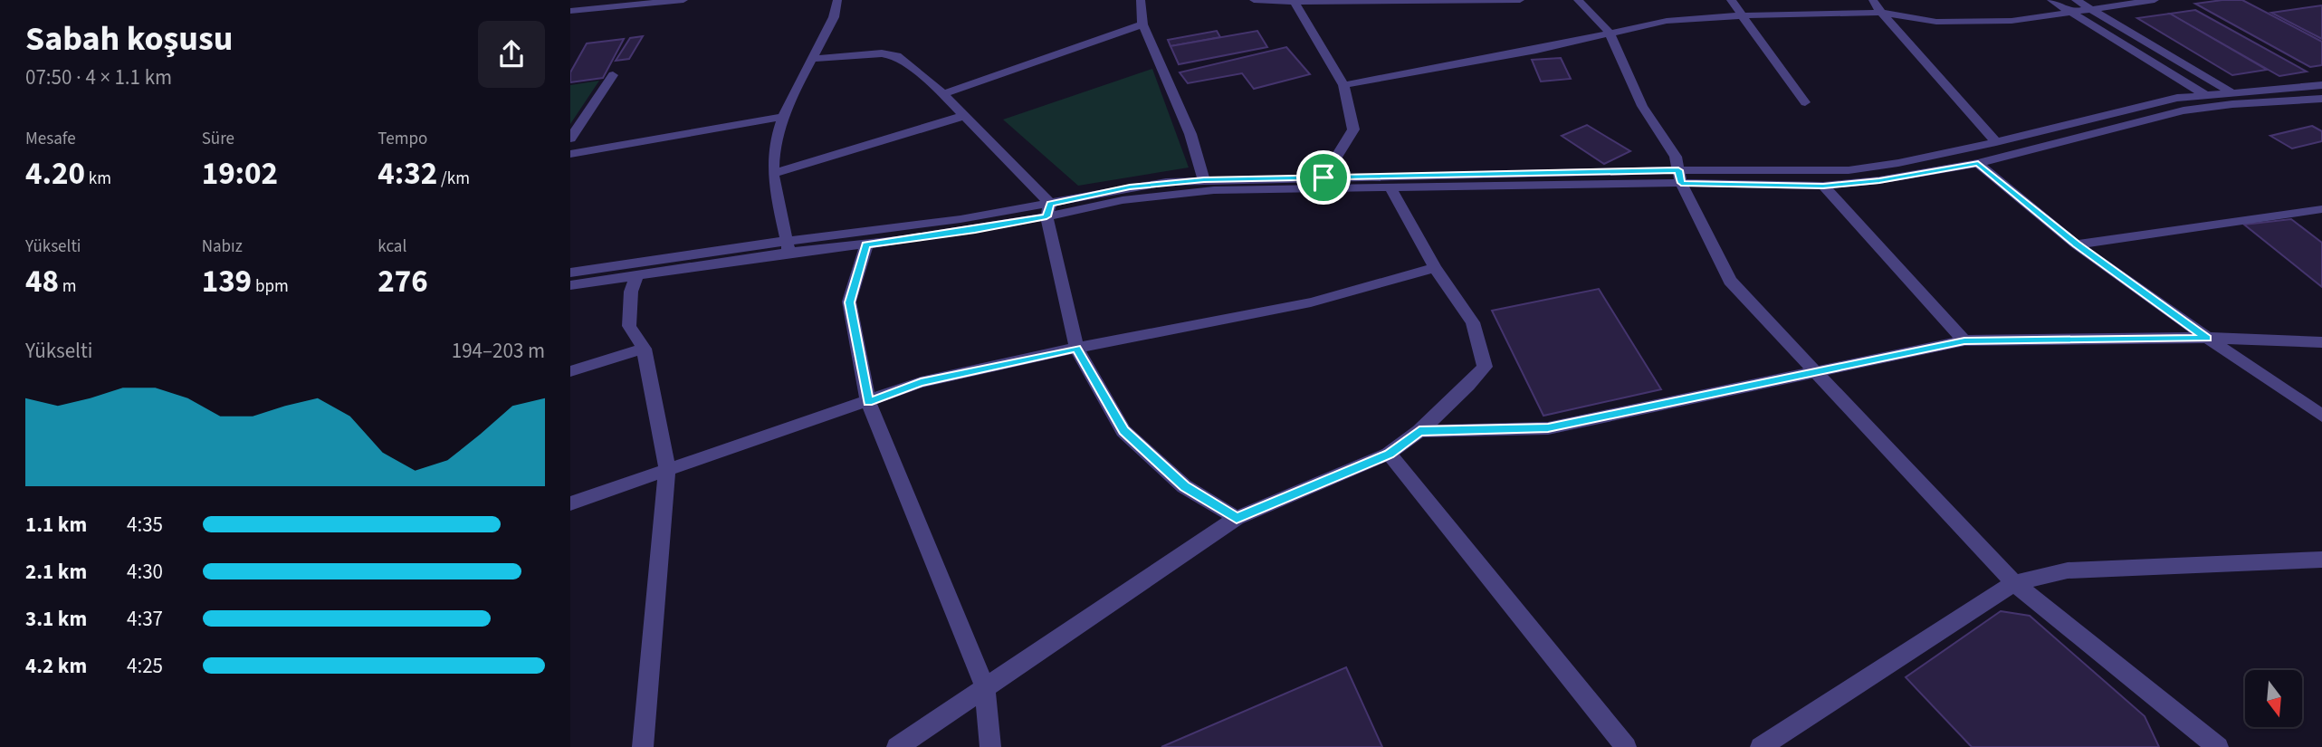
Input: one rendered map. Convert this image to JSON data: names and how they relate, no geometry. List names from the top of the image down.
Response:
{
  "north": "bottom",
  "page": {
    "heading": ["Sabah koşusu", "07:50 · 4 × 1.1 km"],
    "stats": [
      ["Mesafe", "4.20 km"],
      ["Süre", "19:02"],
      ["Tempo", "4:32 /km"],
      ["Yükselti", "48 m"],
      ["Nabız", "139 bpm"],
      ["kcal", "276"]
    ],
    "chart": ["Yükselti", "194–203 m"],
    "list": [
      {
        "name": "1.1 km",
        "note": "4:35"
      },
      {
        "name": "2.1 km",
        "note": "4:30"
      },
      {
        "name": "3.1 km",
        "note": "4:37"
      },
      {
        "name": "4.2 km",
        "note": "4:25"
      }
    ]
  }
}
